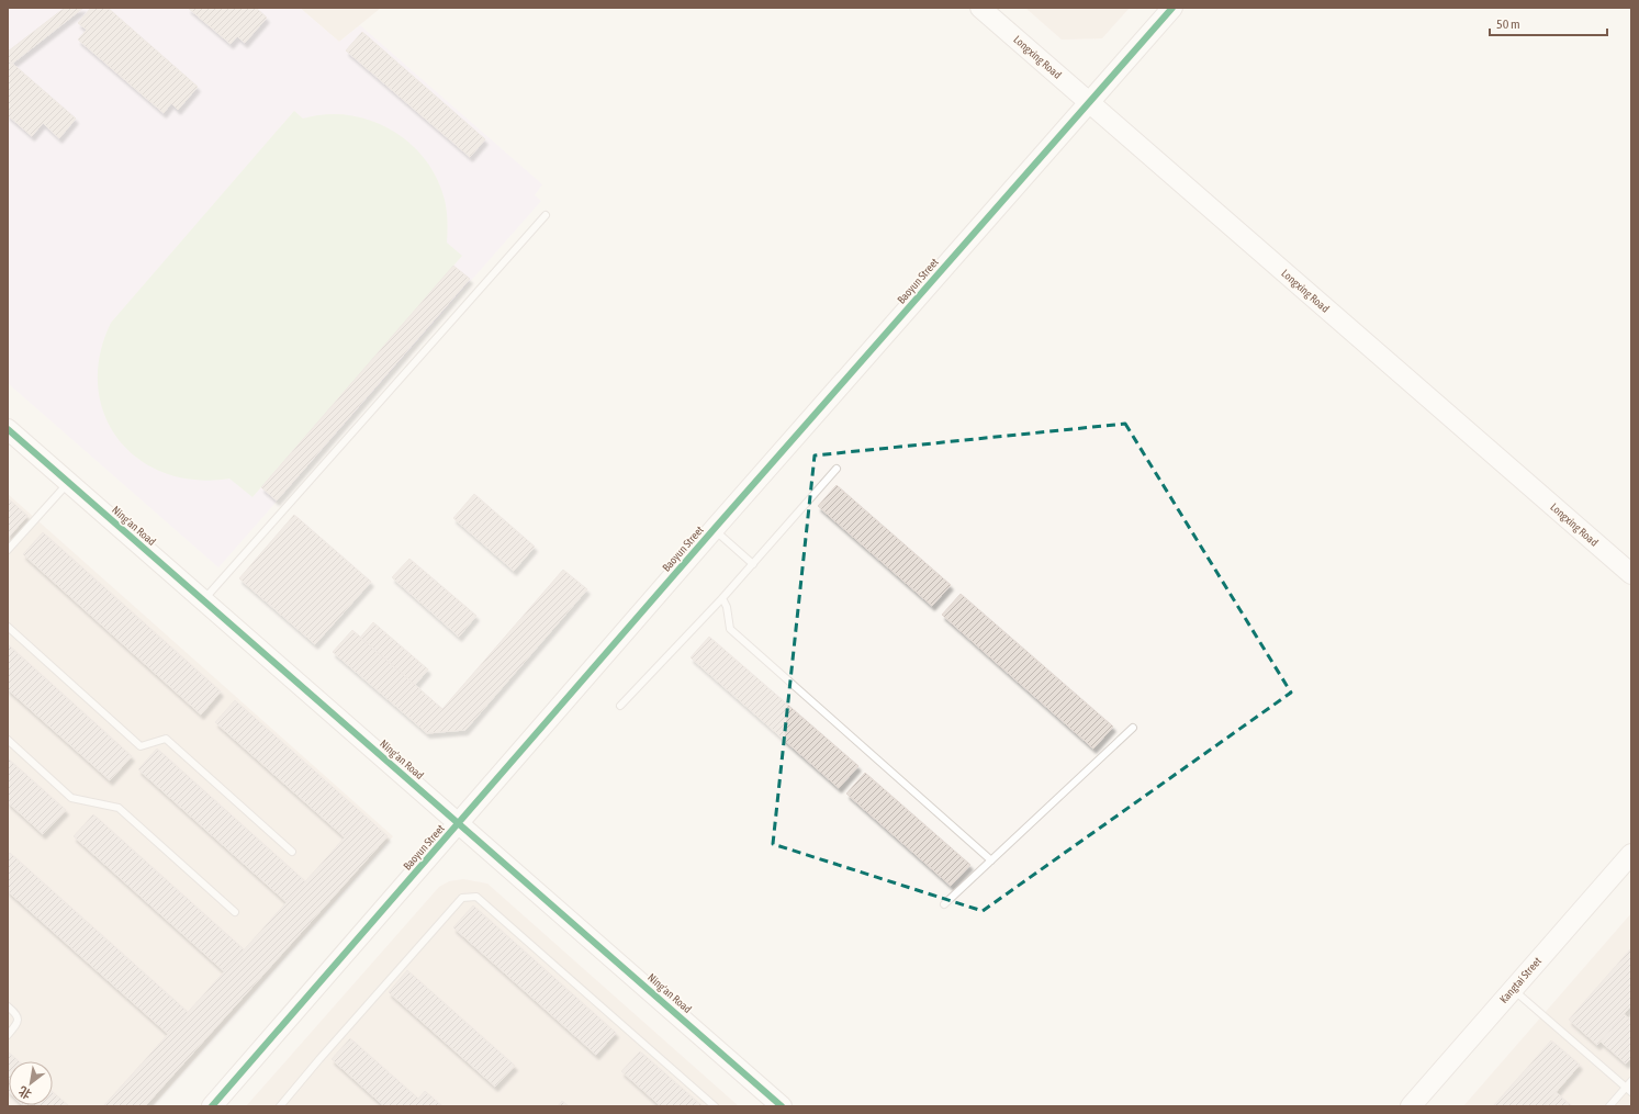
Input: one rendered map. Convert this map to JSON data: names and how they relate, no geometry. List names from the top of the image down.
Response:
{
  "streets": {
    "street": [
      "Longxing Road",
      "Baoyun Street",
      "Ning'an Road",
      "Kangtai Street"
    ]
  },
  "crossings": [
    ["Longxing Road", "Baoyun Street"],
    ["Baoyun Street", "Ning'an Road"]
  ],
  "scale_bar": "50 m",
  "north": "bottom left"
}
